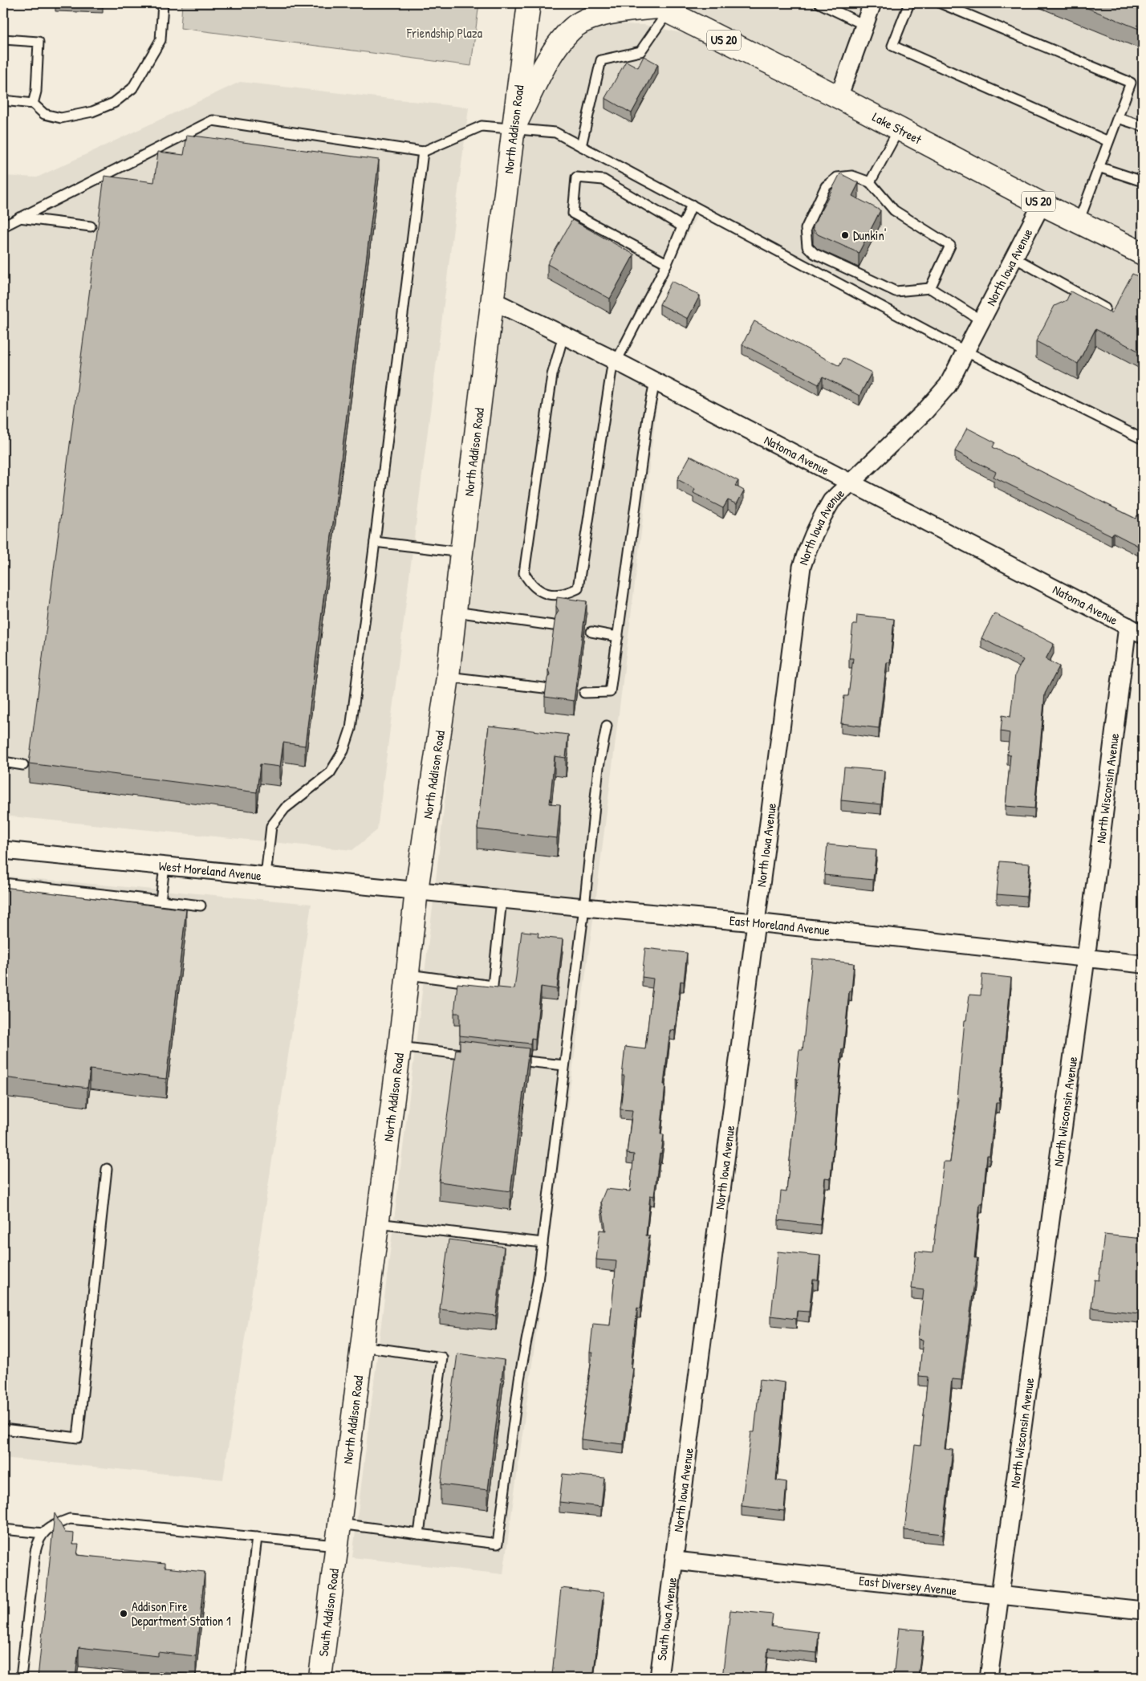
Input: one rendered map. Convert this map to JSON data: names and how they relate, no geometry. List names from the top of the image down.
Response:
{
  "streets": {
    "street": [
      "US 20",
      "Lake Street",
      "North Addison Road",
      "North Iowa Avenue",
      "Natoma Avenue",
      "North Wisconsin Avenue",
      "West Moreland Avenue",
      "East Moreland Avenue",
      "East Diversey Avenue",
      "South Addison Road",
      "South Iowa Avenue"
    ]
  },
  "crossings": [
    ["Lake Street", "North Iowa Avenue"],
    ["North Addison Road", "Natoma Avenue"],
    ["North Addison Road", "West Moreland Avenue"],
    ["North Addison Road", "East Moreland Avenue"],
    ["North Addison Road", "South Addison Road"],
    ["North Iowa Avenue", "Natoma Avenue"],
    ["North Iowa Avenue", "East Moreland Avenue"],
    ["North Iowa Avenue", "East Diversey Avenue"],
    ["North Iowa Avenue", "South Iowa Avenue"],
    ["Natoma Avenue", "North Wisconsin Avenue"],
    ["North Wisconsin Avenue", "East Moreland Avenue"],
    ["North Wisconsin Avenue", "East Diversey Avenue"],
    ["West Moreland Avenue", "East Moreland Avenue"],
    ["East Diversey Avenue", "South Iowa Avenue"]
  ],
  "parks": ["Friendship Plaza"],
  "places": ["Dunkin'", "Addison Fire Department Station 1"]
}
